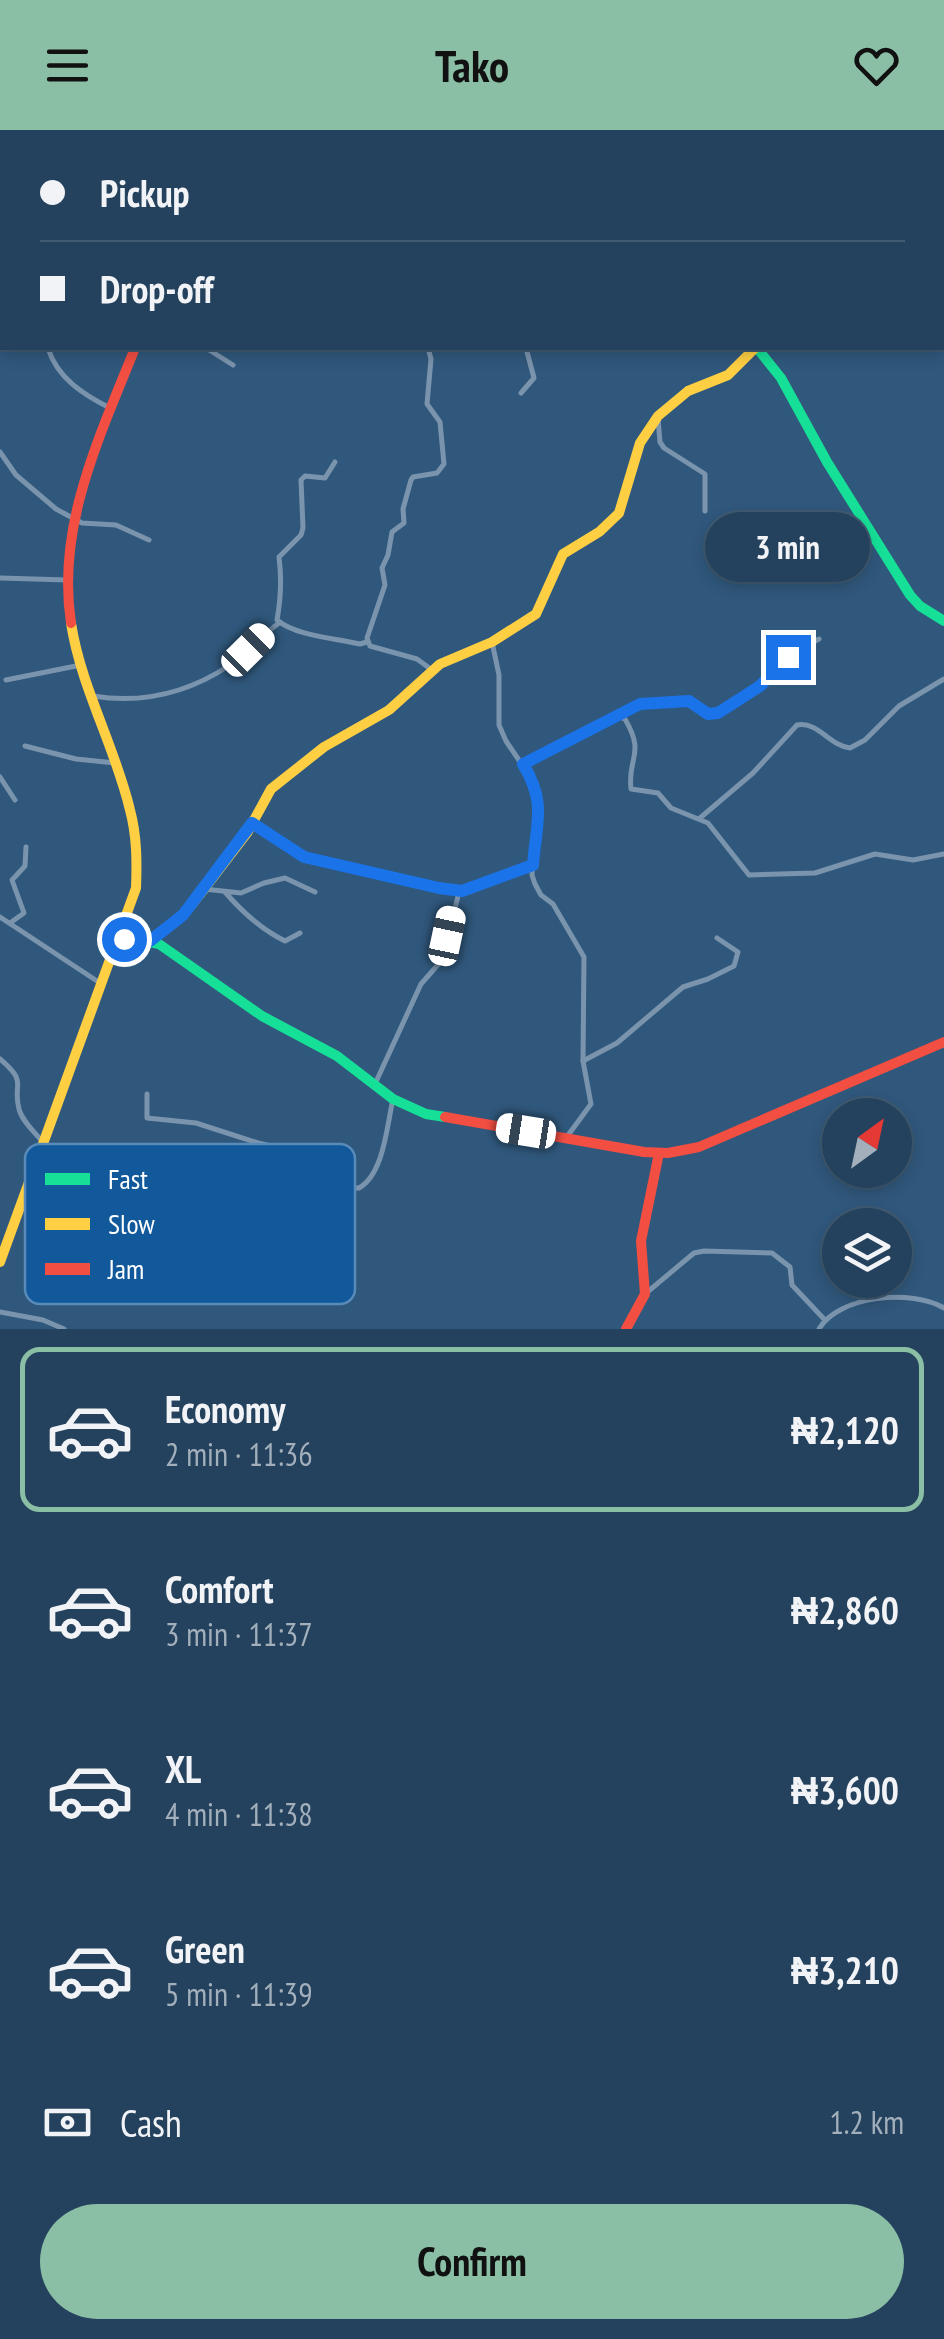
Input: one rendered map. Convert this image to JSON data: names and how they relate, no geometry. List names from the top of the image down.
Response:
{
  "legend": ["Fast", "Slow", "Jam"],
  "north": "top right",
  "page": {
    "header": "Tako",
    "banner": ["Pickup", "Drop-off"],
    "bubble": "3 min",
    "list": [
      {
        "name": "Economy",
        "note": "2 min · 11:36",
        "value": "₦2,120"
      },
      {
        "name": "Comfort",
        "note": "3 min · 11:37",
        "value": "₦2,860"
      },
      {
        "name": "XL",
        "note": "4 min · 11:38",
        "value": "₦3,600"
      },
      {
        "name": "Green",
        "note": "5 min · 11:39",
        "value": "₦3,210"
      }
    ],
    "pay": ["Cash", "1.2 km"],
    "buttons": "Confirm"
  }
}
